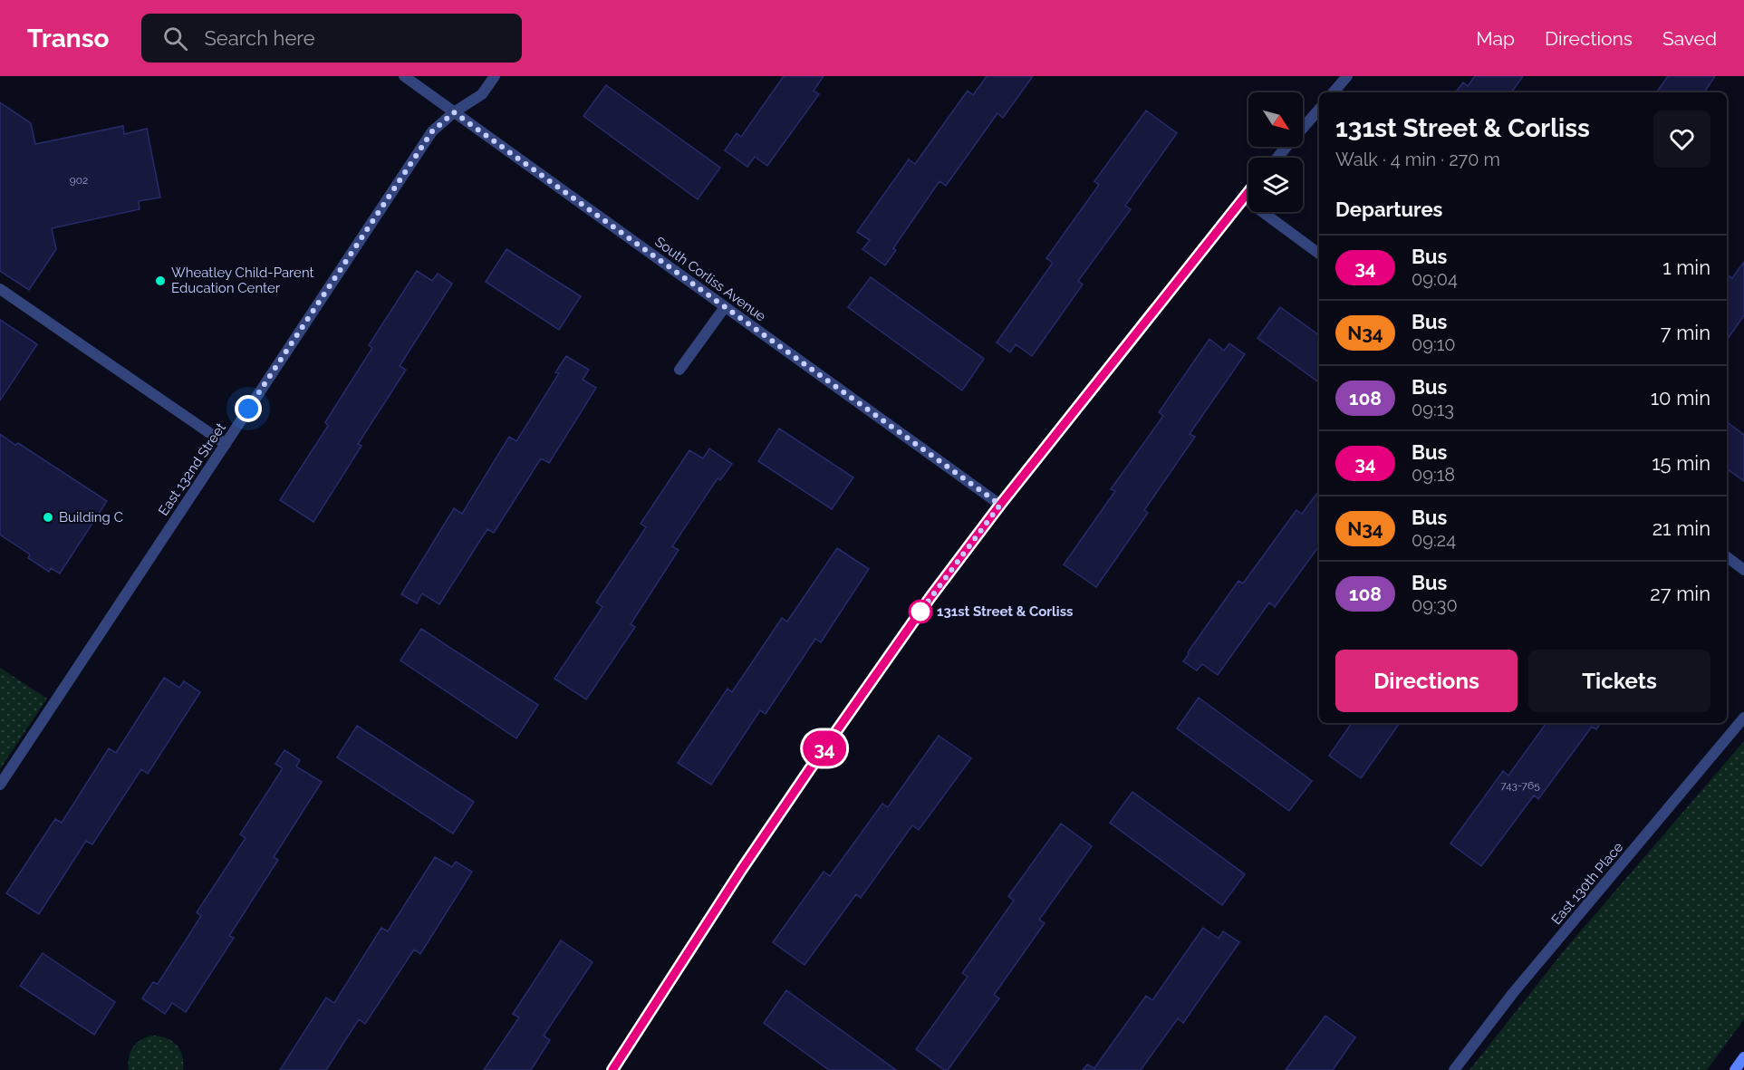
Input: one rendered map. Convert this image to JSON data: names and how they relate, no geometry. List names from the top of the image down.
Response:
{
  "streets": {
    "street": ["South Corliss Avenue", "East 132nd Street", "East 130th Place"]
  },
  "crossings": [
    ["South Corliss Avenue", "East 132nd Street"]
  ],
  "places": ["Wheatley Child-Parent Education Center", "Building C", "131st Street & Corliss"],
  "lines": ["bus line 34"],
  "house_numbers": ["902", "743-765"],
  "north": "bottom right",
  "page": {
    "header": "Transo",
    "search": "Search here",
    "nav": ["Map", "Directions", "Saved"],
    "on_map": "34",
    "heading": [
      ["131st Street & Corliss", "Walk · 4 min · 270 m"],
      "Departures"
    ],
    "list": [
      {
        "mark": "34",
        "name": "Bus",
        "note": "09:04",
        "value": "1 min"
      },
      {
        "mark": "N34",
        "name": "Bus",
        "note": "09:10",
        "value": "7 min"
      },
      {
        "mark": "108",
        "name": "Bus",
        "note": "09:13",
        "value": "10 min"
      },
      {
        "mark": "34",
        "name": "Bus",
        "note": "09:18",
        "value": "15 min"
      },
      {
        "mark": "N34",
        "name": "Bus",
        "note": "09:24",
        "value": "21 min"
      },
      {
        "mark": "108",
        "name": "Bus",
        "note": "09:30",
        "value": "27 min"
      }
    ],
    "buttons": ["Directions", "Tickets"]
  }
}
